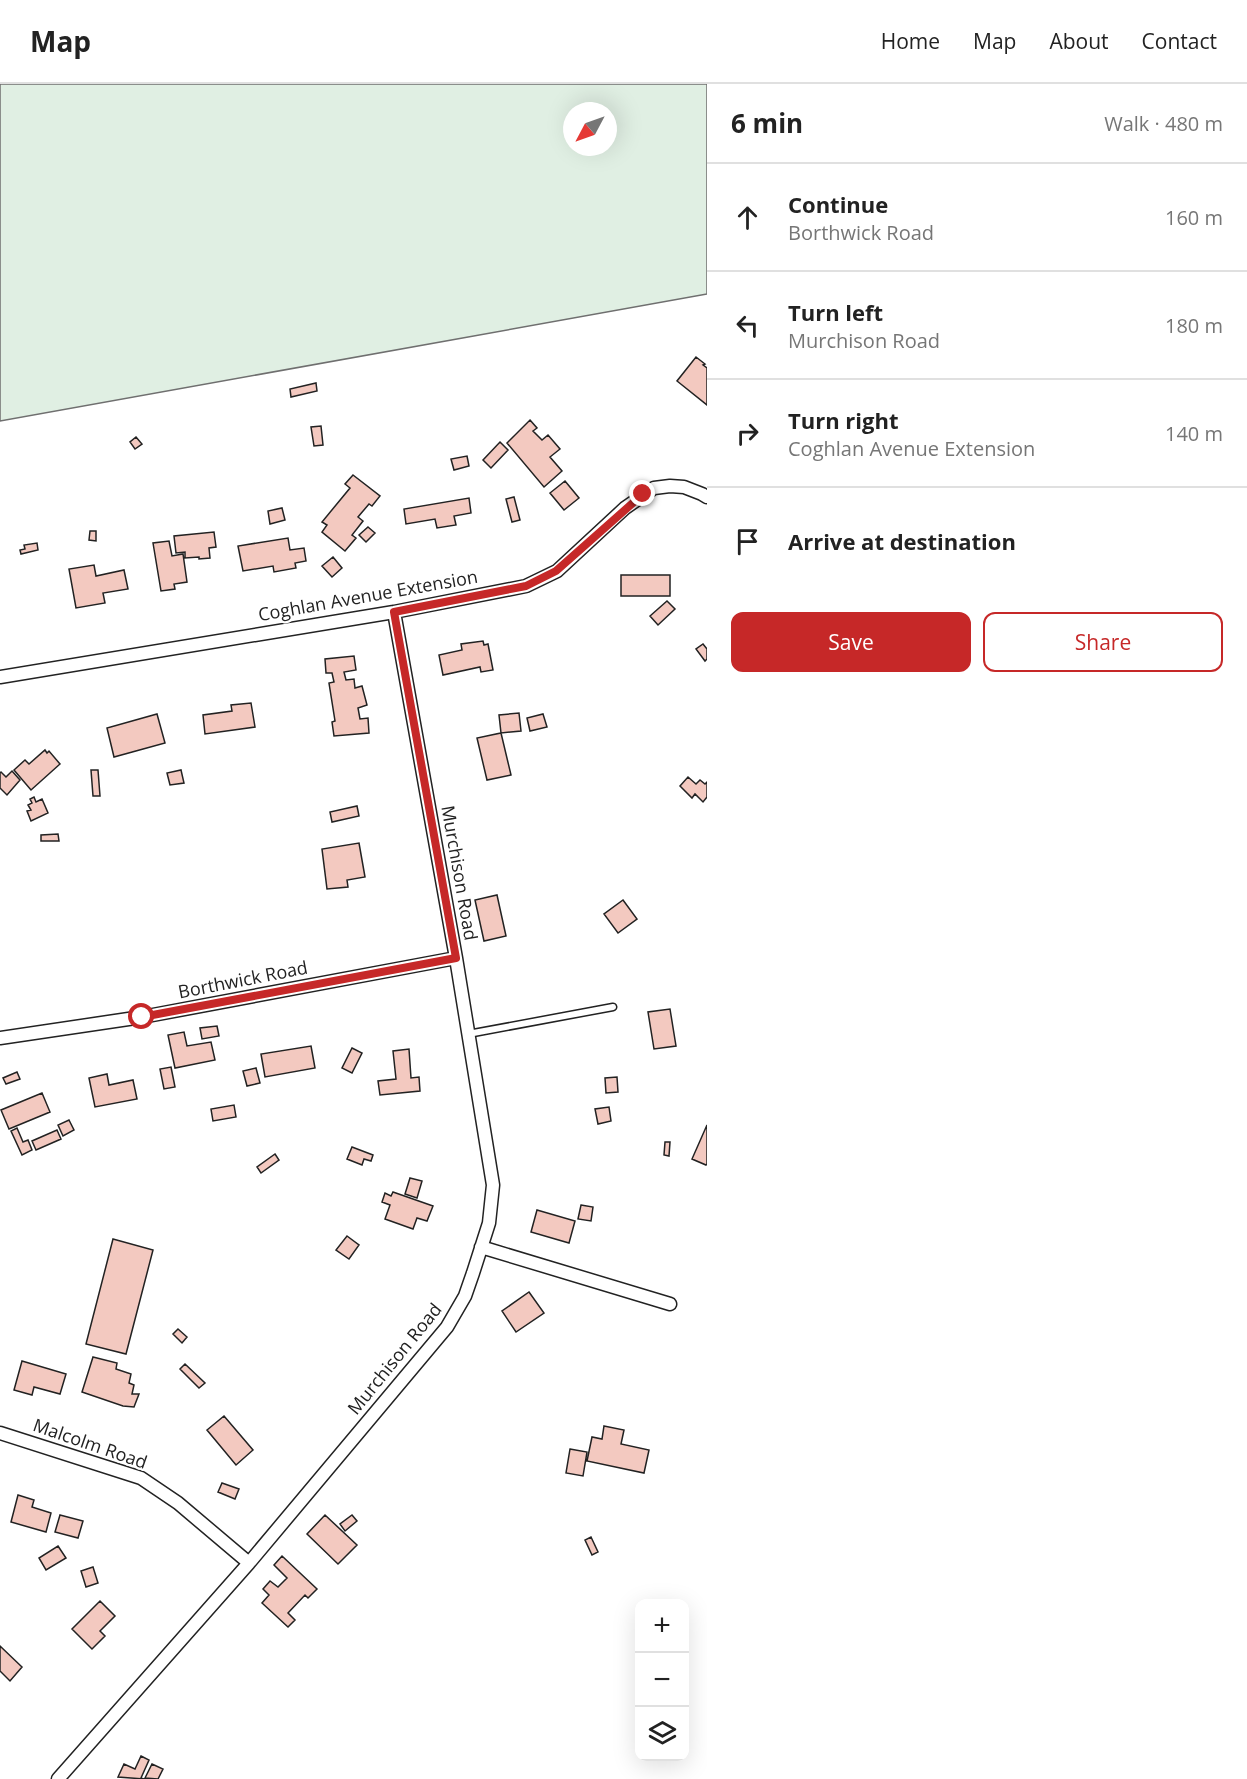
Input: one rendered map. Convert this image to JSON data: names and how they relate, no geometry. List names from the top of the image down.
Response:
{
  "streets": {
    "street": [
      "Coghlan Avenue Extension",
      "Murchison Road",
      "Borthwick Road",
      "Malcolm Road"
    ]
  },
  "crossings": [
    ["Coghlan Avenue Extension", "Murchison Road"],
    ["Murchison Road", "Borthwick Road"],
    ["Murchison Road", "Malcolm Road"]
  ],
  "north": "bottom left",
  "page": {
    "header": "Map",
    "nav": [
      "Home",
      "Map",
      "About",
      "Contact"
    ],
    "heading": ["6 min", "Walk · 480 m"],
    "list": [
      ["Continue", "Borthwick Road", "160 m"],
      ["Turn left", "Murchison Road", "180 m"],
      ["Turn right", "Coghlan Avenue Extension", "140 m"],
      "Arrive at destination"
    ],
    "buttons": ["Save", "Share"],
    "map_buttons": ["+", "−"]
  }
}
